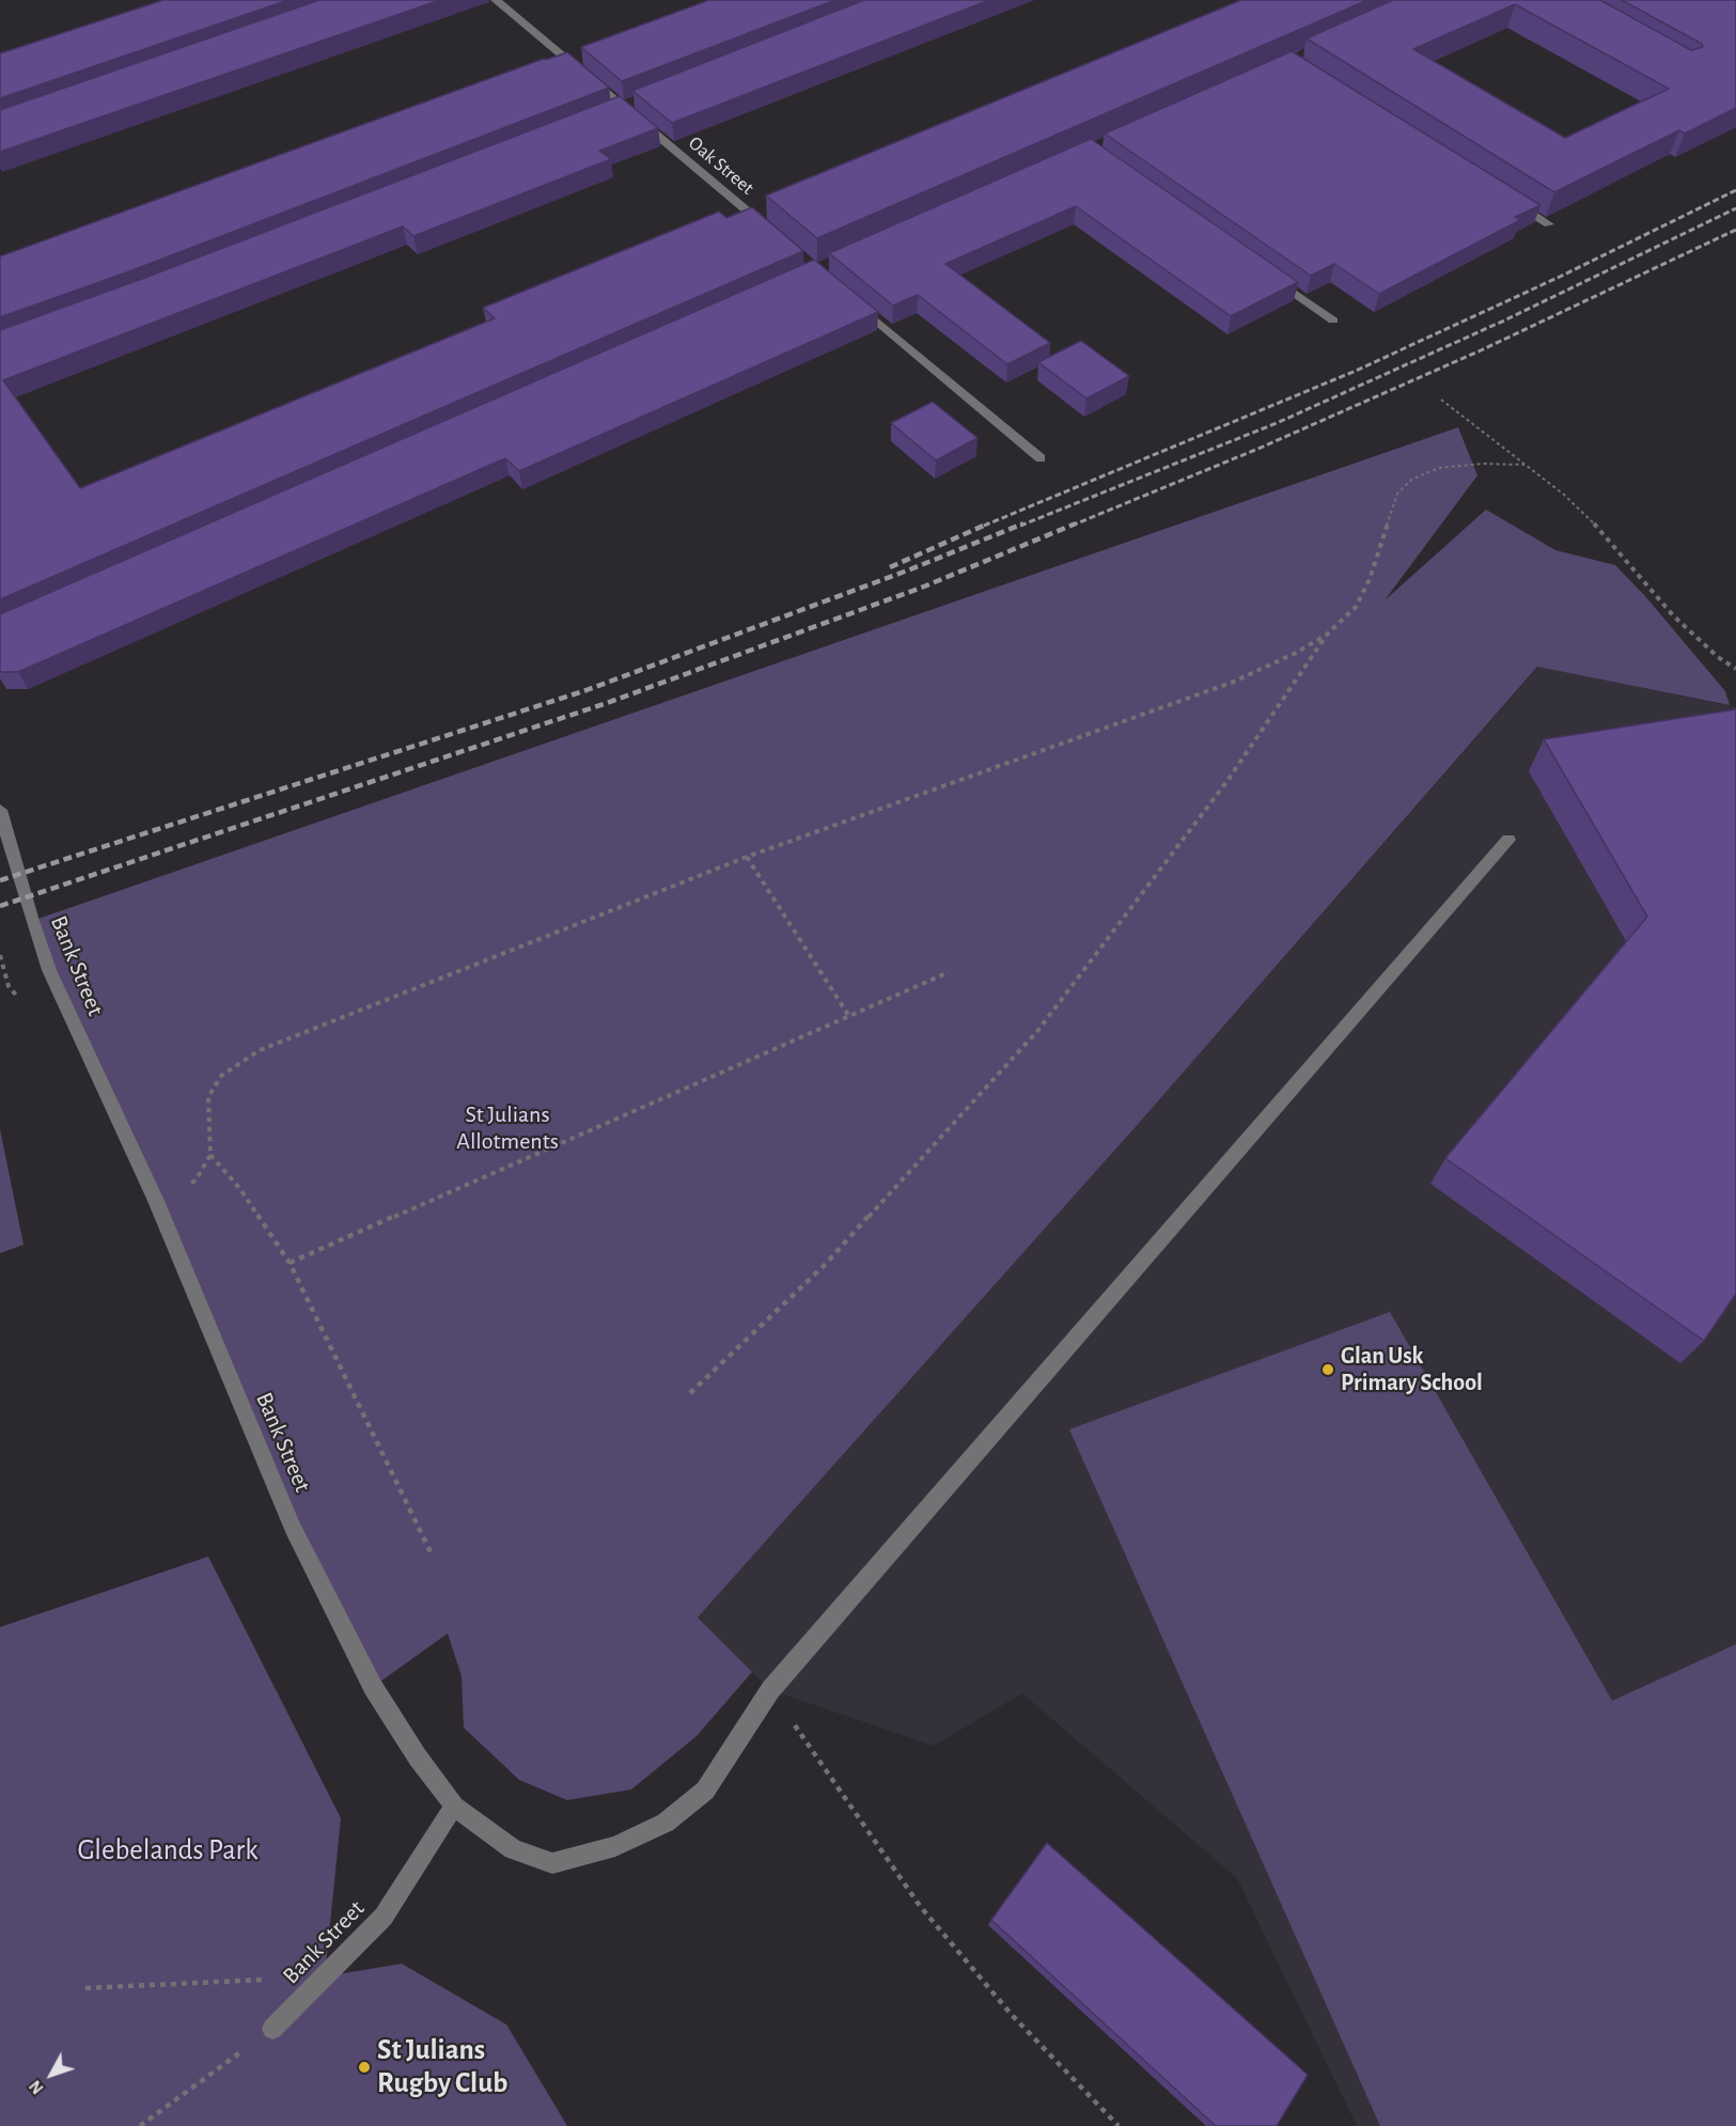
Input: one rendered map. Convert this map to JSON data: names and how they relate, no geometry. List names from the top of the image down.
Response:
{
  "streets": {
    "street": ["Oak Street", "Bank Street"]
  },
  "parks": ["St Julians Allotments", "Glebelands Park"],
  "places": ["Glan Usk Primary School", "St Julians Rugby Club"],
  "north": "bottom left"
}
